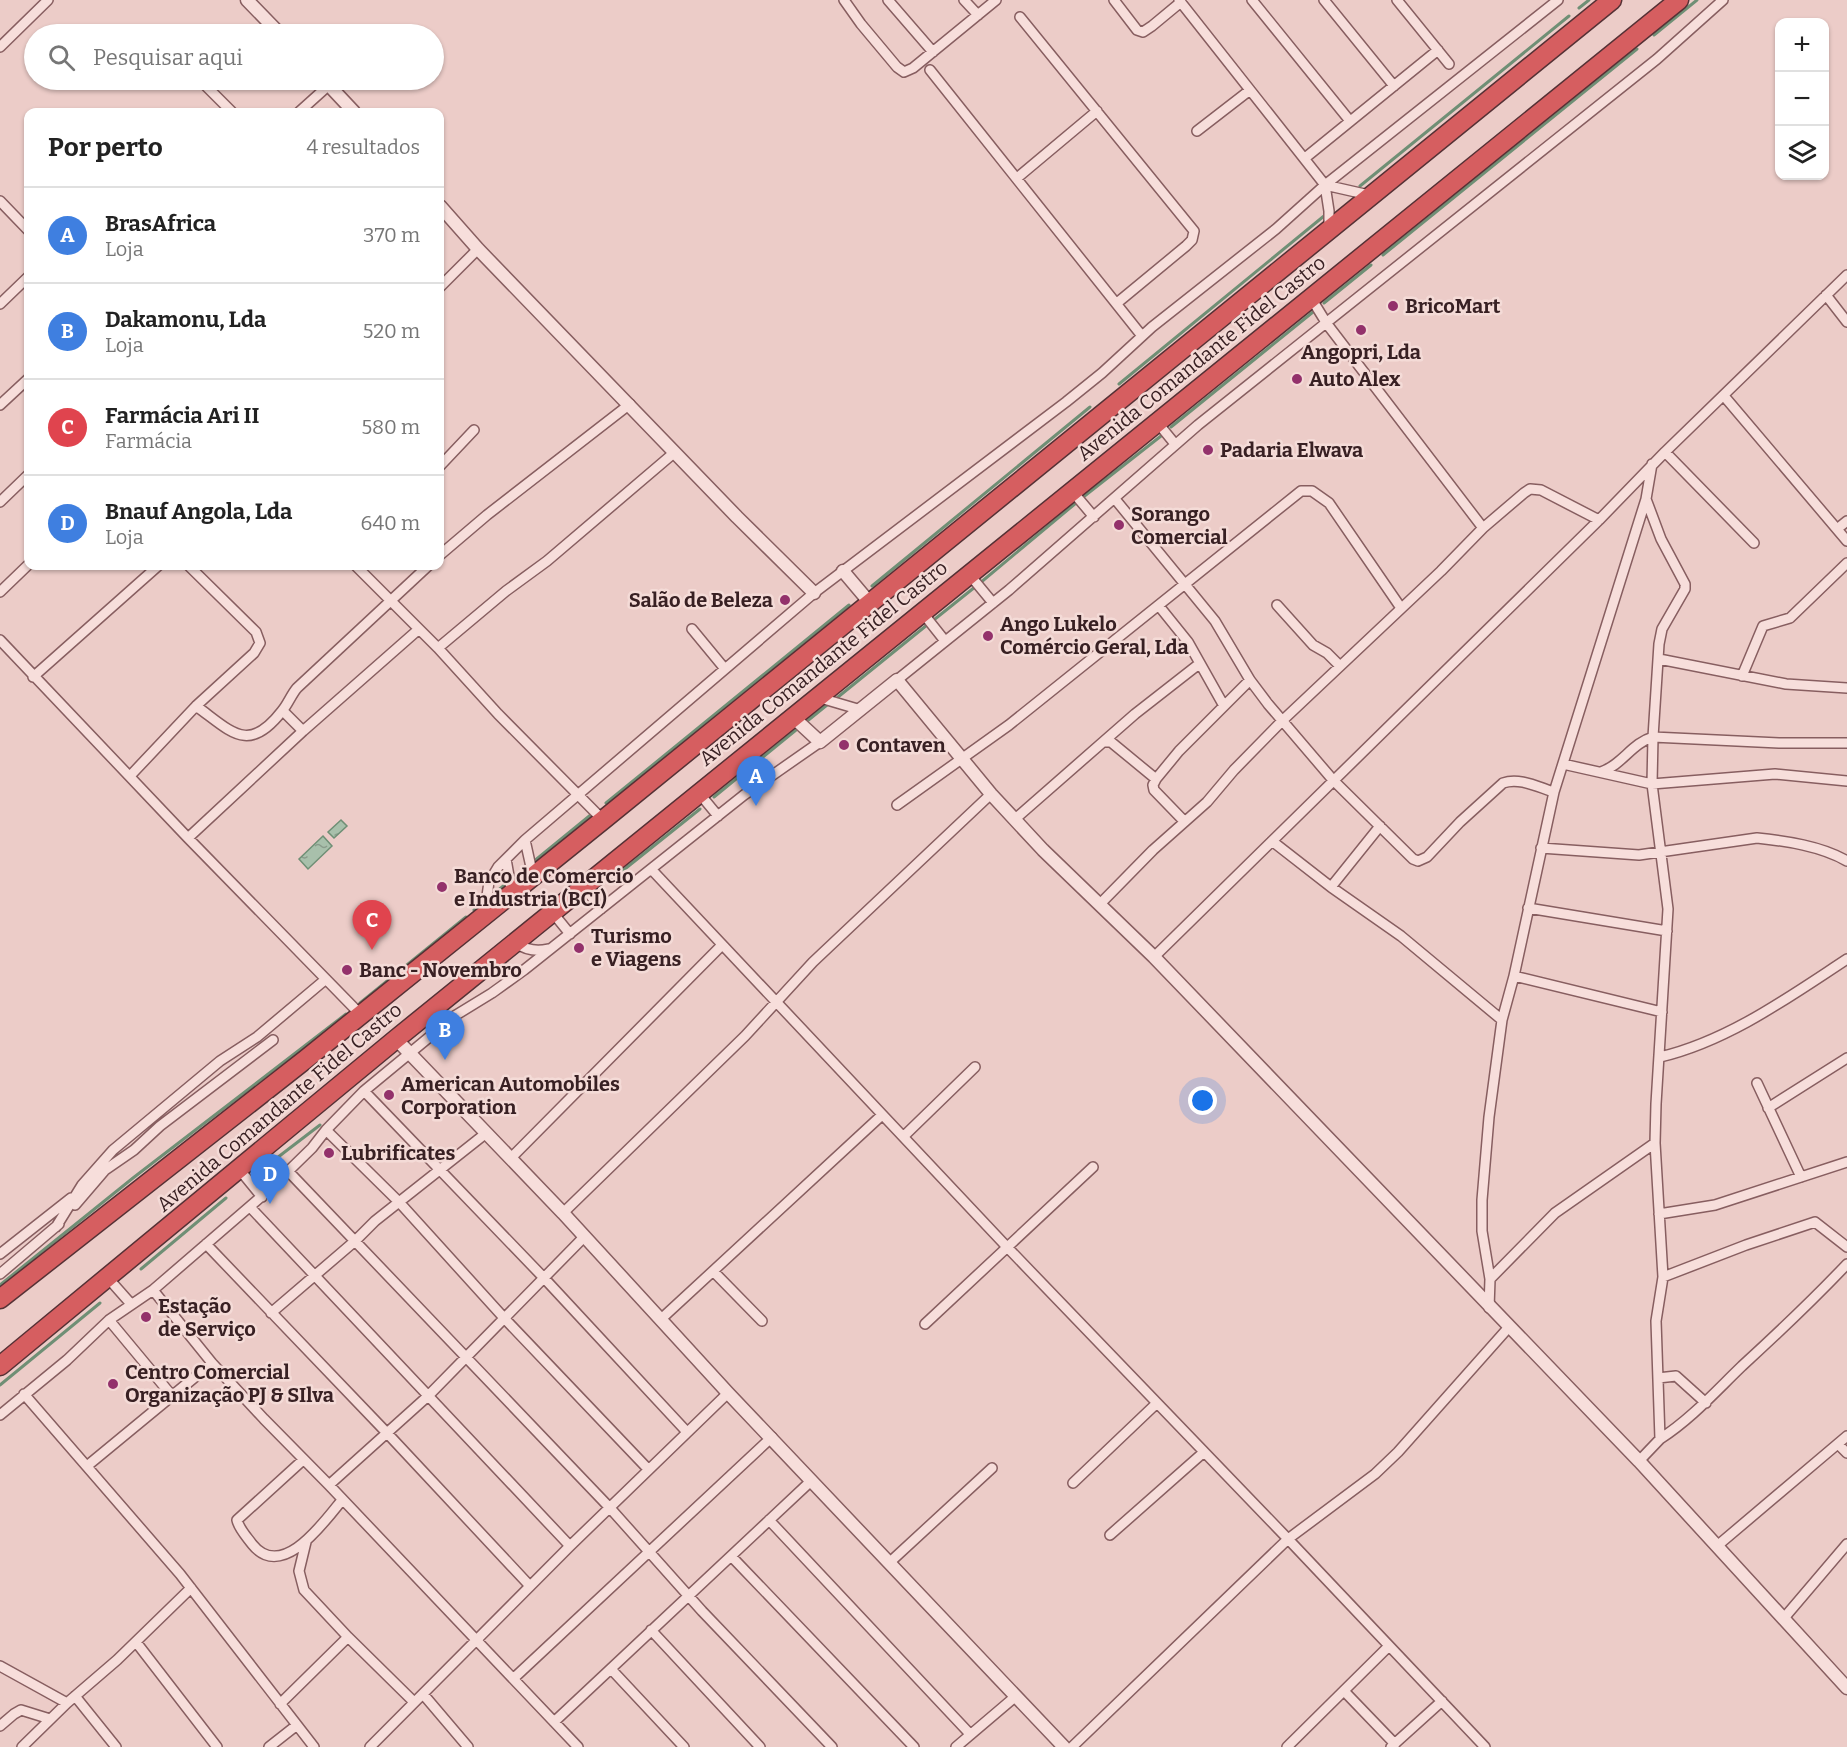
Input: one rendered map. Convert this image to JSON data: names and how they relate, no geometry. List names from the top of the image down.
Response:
{
  "streets": {
    "highway": ["Avenida Comandante Fidel Castro"]
  },
  "places": [
    "BricoMart",
    "Angopri, Lda",
    "Auto Alex",
    "Padaria Elwava",
    "Sorango Comercial",
    "Salão de Beleza",
    "Ango Lukelo Comércio Geral, Lda",
    "Contaven",
    "Banco de Comercio e Industria (BCI)",
    "Turismo e Viagens",
    "Banc - Novembro",
    "American Automobiles Corporation",
    "Lubrificates",
    "Estação de Serviço",
    "Centro Comercial Organização PJ & SIlva"
  ],
  "page": {
    "map_buttons": ["+", "−"],
    "search": "Pesquisar aqui",
    "heading": ["Por perto", "4 resultados"],
    "list": [
      {
        "mark": "A",
        "name": "BrasAfrica",
        "note": "Loja",
        "value": "370 m"
      },
      {
        "mark": "B",
        "name": "Dakamonu, Lda",
        "note": "Loja",
        "value": "520 m"
      },
      {
        "mark": "C",
        "name": "Farmácia Ari II",
        "note": "Farmácia",
        "value": "580 m"
      },
      {
        "mark": "D",
        "name": "Bnauf Angola, Lda",
        "note": "Loja",
        "value": "640 m"
      }
    ],
    "pins": [
      "A",
      "C",
      "B",
      "D"
    ]
  }
}
